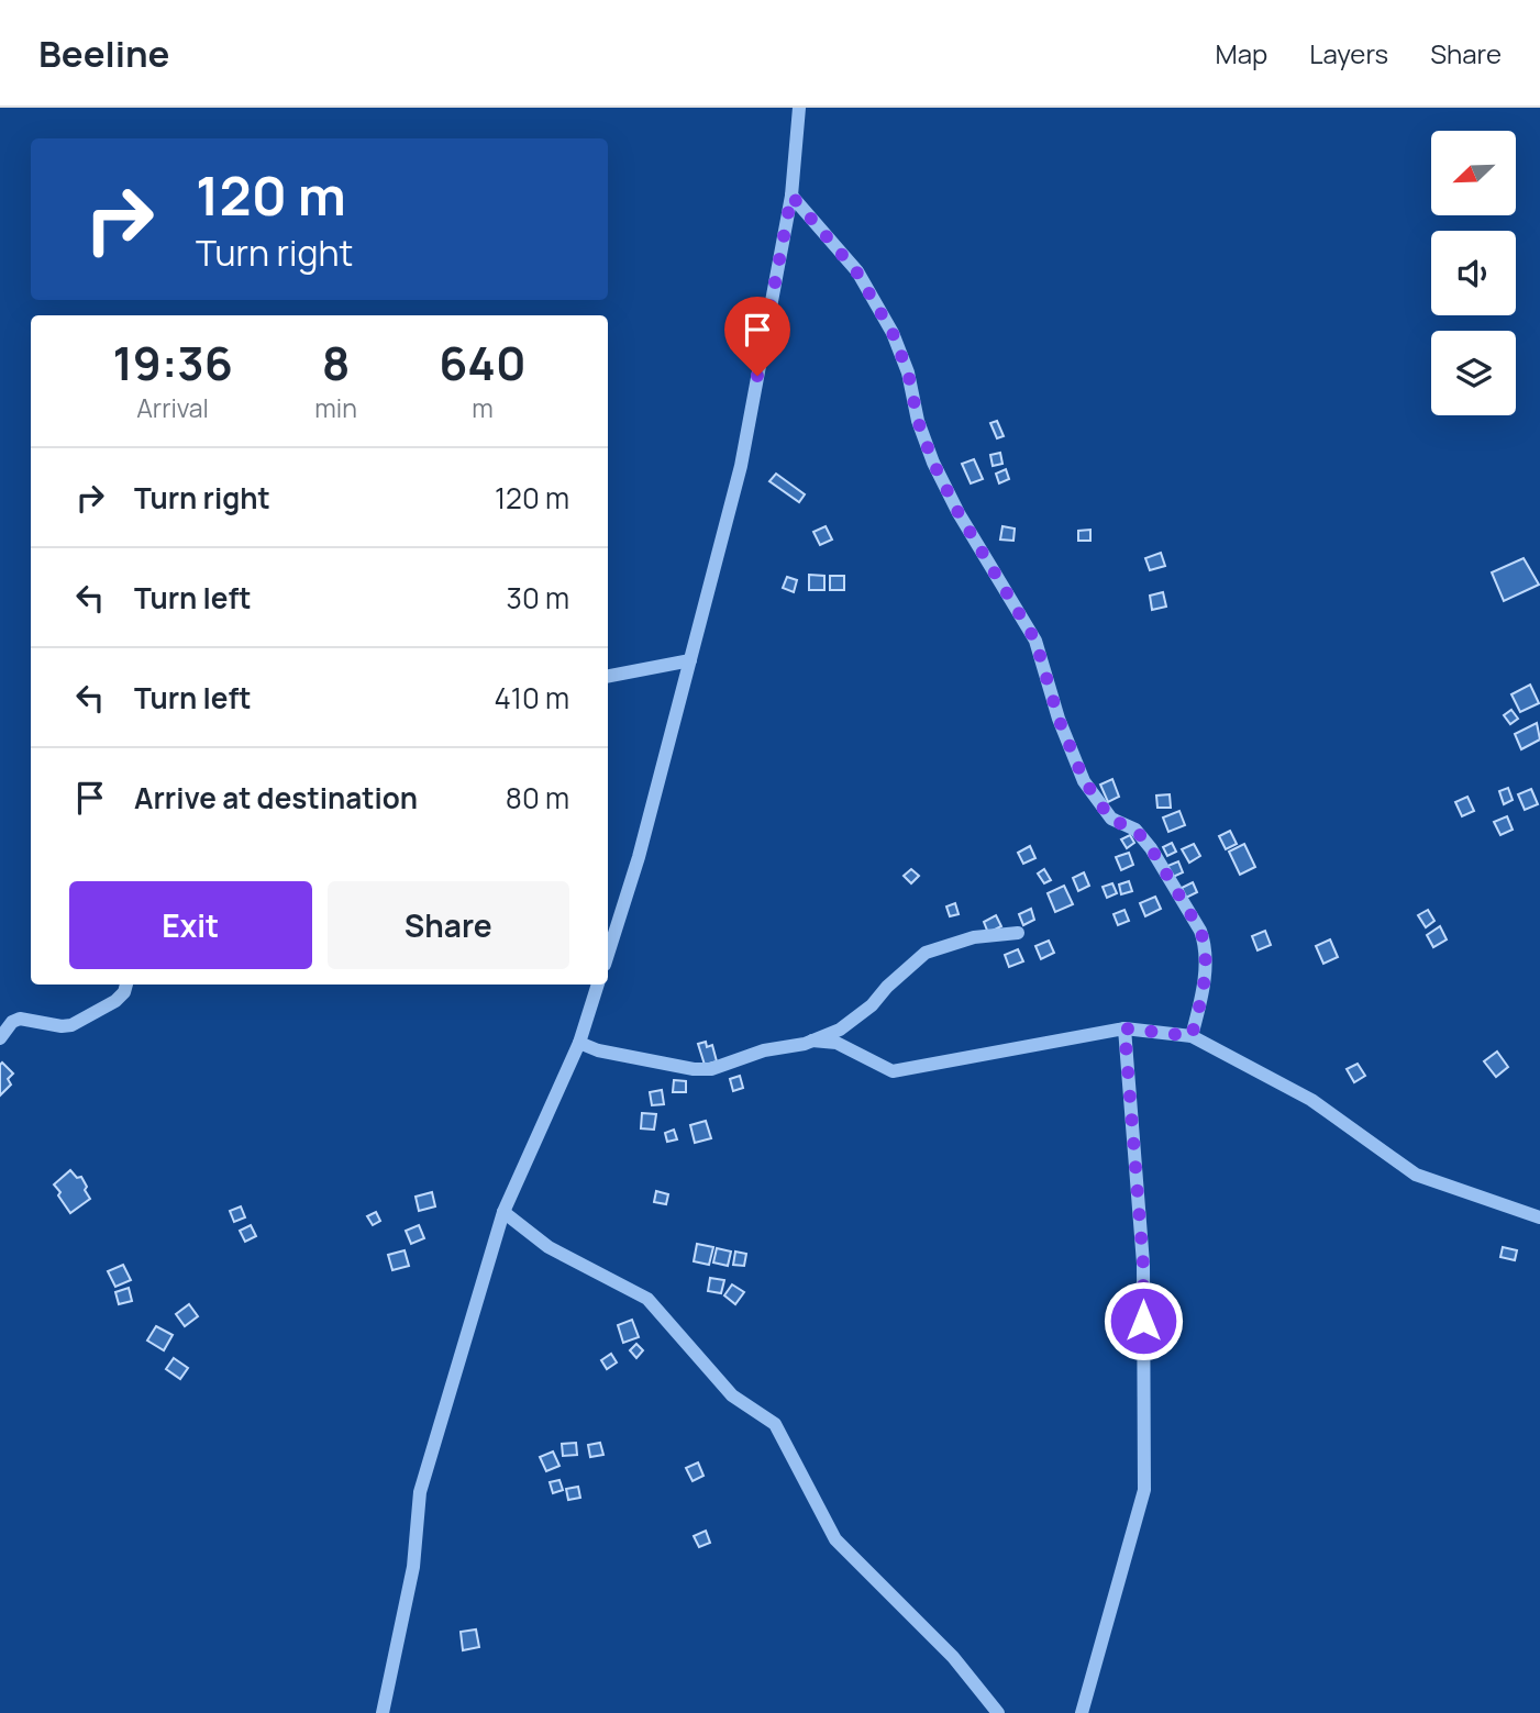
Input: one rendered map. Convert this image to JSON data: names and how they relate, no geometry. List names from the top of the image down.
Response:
{
  "north": "bottom left",
  "page": {
    "header": "Beeline",
    "nav": ["Map", "Layers", "Share"],
    "turn": ["120 m", "Turn right"],
    "eta": [
      "19:36",
      "Arrival",
      "8",
      "min",
      "640",
      "m"
    ],
    "list": [
      {
        "name": "Turn right",
        "value": "120 m"
      },
      {
        "name": "Turn left",
        "value": "30 m"
      },
      {
        "name": "Turn left",
        "value": "410 m"
      },
      {
        "name": "Arrive at destination",
        "value": "80 m"
      }
    ],
    "buttons": ["Exit", "Share"]
  }
}
